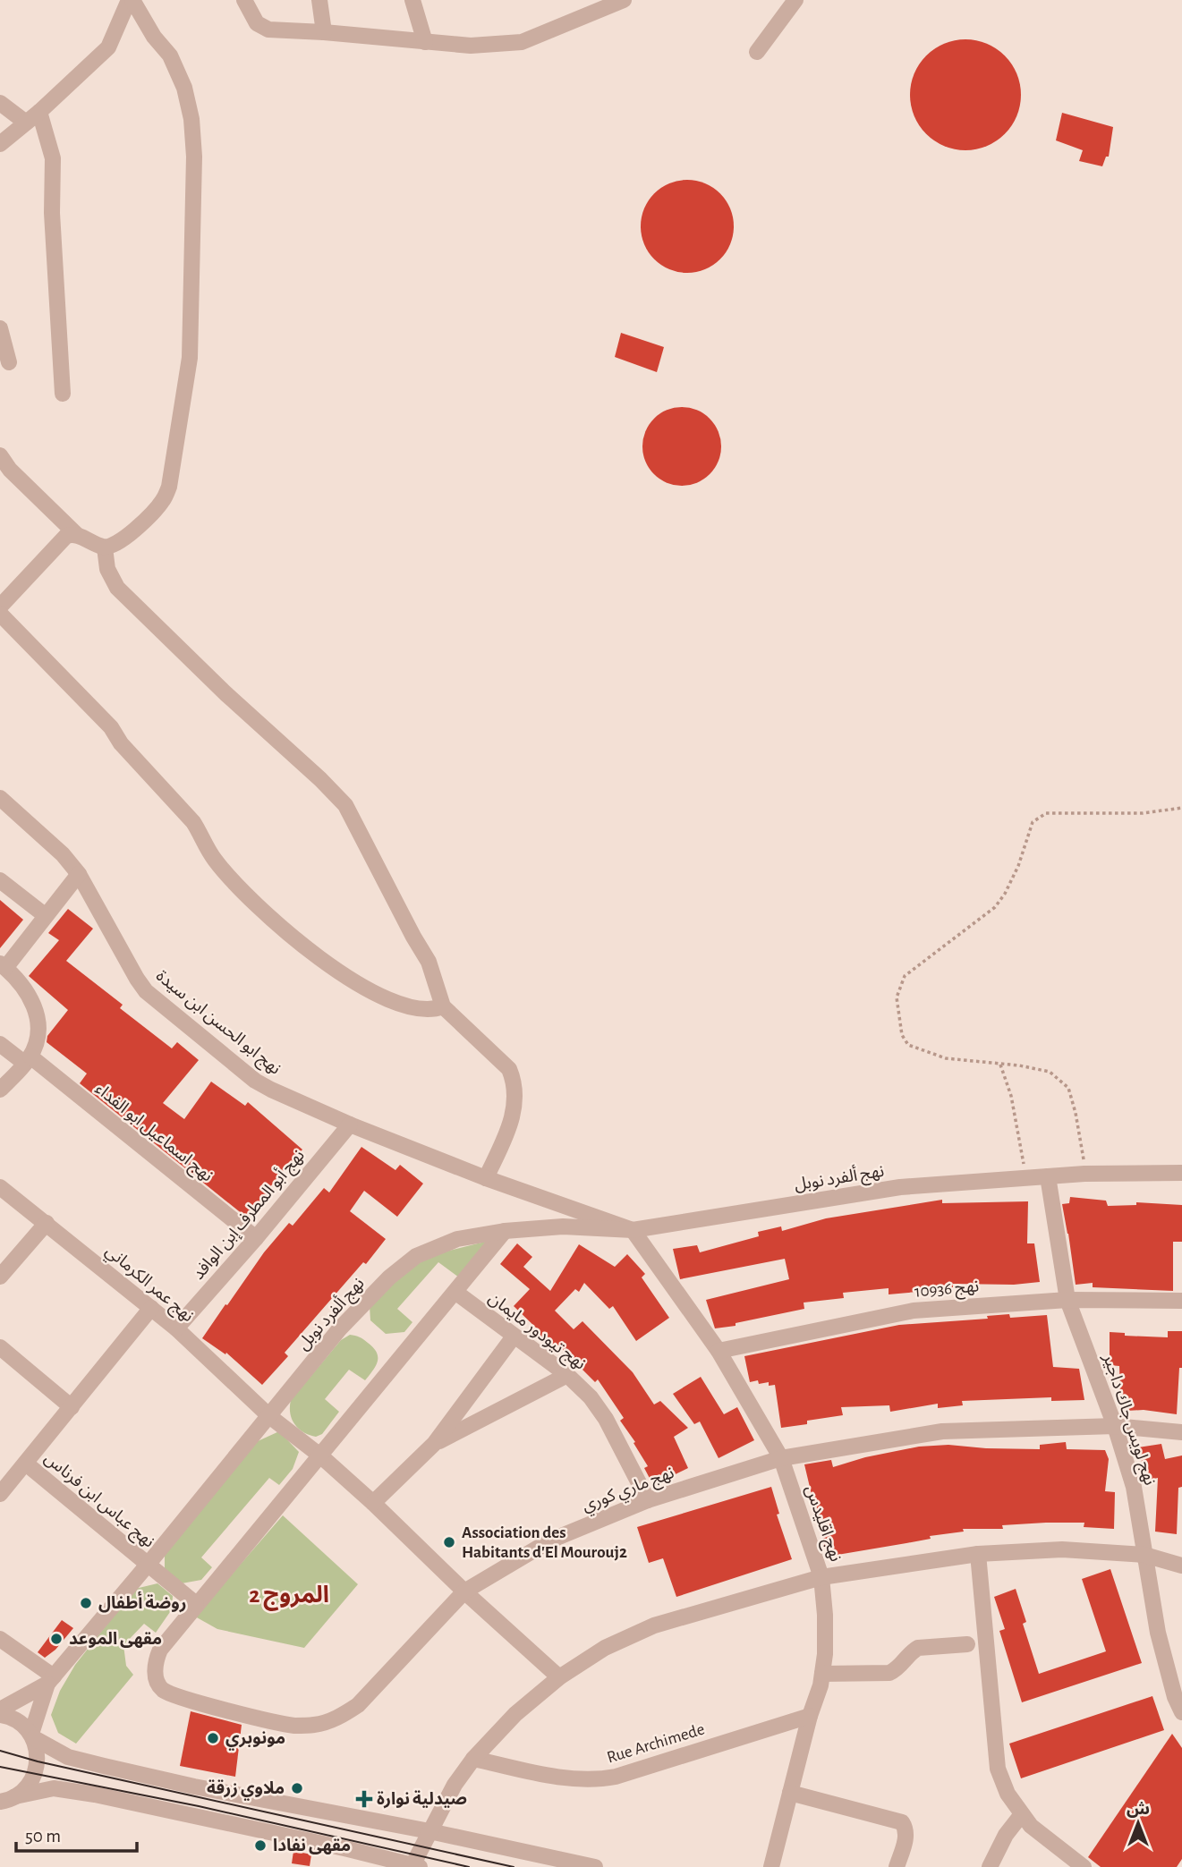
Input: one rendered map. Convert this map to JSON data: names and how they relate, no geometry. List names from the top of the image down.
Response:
{
  "streets": {
    "street": [
      "نهج ابو الحسن ابن سيدة",
      "نهج اسماعيل ابو الفداء",
      "نهج ألفرد نوبل",
      "نهج أبو المطرف إبن الوافد",
      "نهج عمر الكرماني",
      "نهج 10936",
      "نهج تيودور مايمان",
      "نهج لويس جاك داجير",
      "نهج ماري كوري",
      "نهج عباس ابن فرناس",
      "نهج اقليدس",
      "Rue Archimede"
    ]
  },
  "crossings": [
    ["نهج ابو الحسن ابن سيدة", "نهج ألفرد نوبل"],
    ["نهج ابو الحسن ابن سيدة", "نهج أبو المطرف إبن الوافد"],
    ["نهج ابو الحسن ابن سيدة", "نهج اقليدس"],
    ["نهج اسماعيل ابو الفداء", "نهج أبو المطرف إبن الوافد"],
    ["نهج ألفرد نوبل", "نهج عمر الكرماني"],
    ["نهج ألفرد نوبل", "نهج لويس جاك داجير"],
    ["نهج ألفرد نوبل", "نهج عباس ابن فرناس"],
    ["نهج ألفرد نوبل", "نهج اقليدس"],
    ["نهج أبو المطرف إبن الوافد", "نهج عمر الكرماني"],
    ["نهج 10936", "نهج لويس جاك داجير"],
    ["نهج 10936", "نهج اقليدس"],
    ["نهج تيودور مايمان", "نهج ماري كوري"],
    ["نهج لويس جاك داجير", "نهج ماري كوري"],
    ["نهج ماري كوري", "نهج اقليدس"],
    ["نهج اقليدس", "Rue Archimede"]
  ],
  "districts": ["المروج 2"],
  "places": {
    "other": [
      "Association des Habitants d'El Mourouj2",
      "روضة أطفال",
      "مقهى الموعد",
      "مونوبري",
      "ملاوي زرقة",
      "مقهى نفادا"
    ],
    "health": ["صيدلية نوارة"]
  },
  "scale_bar": "50 m",
  "north": "top"
}
